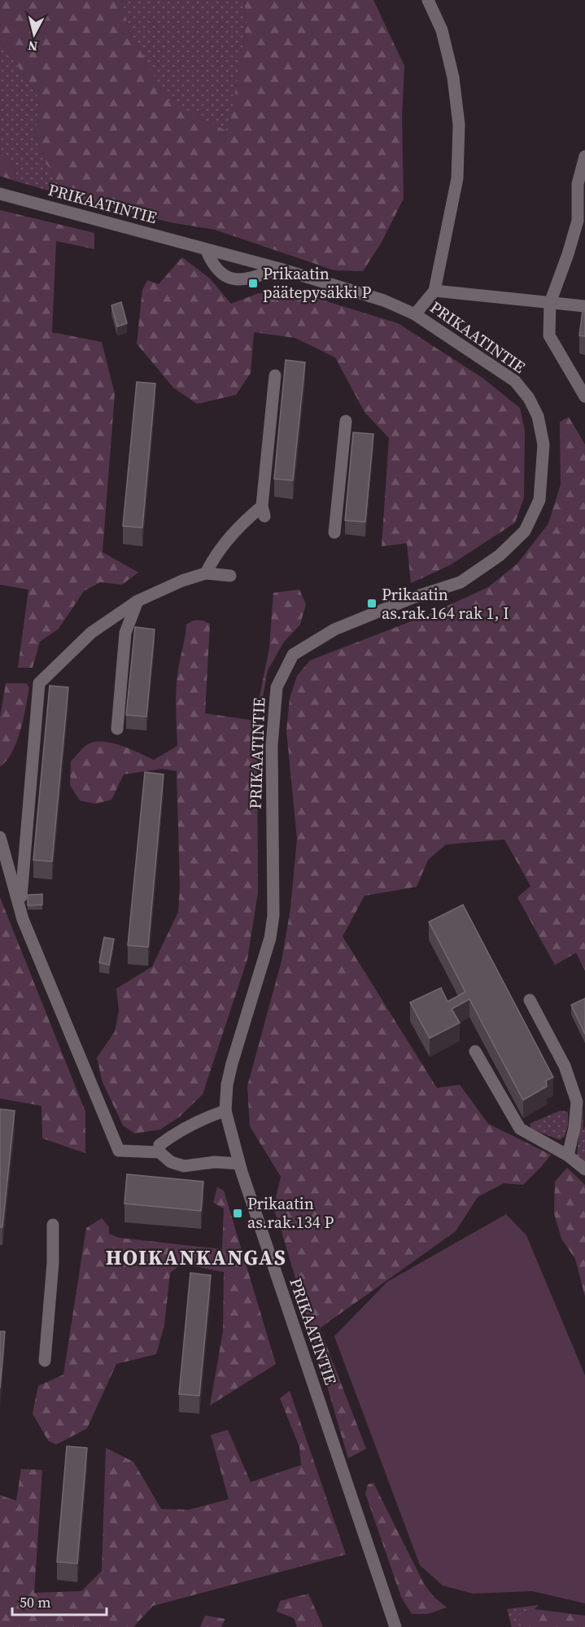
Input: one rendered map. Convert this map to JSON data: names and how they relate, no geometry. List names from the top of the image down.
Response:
{
  "streets": {
    "street": ["PRIKAATINTIE"]
  },
  "districts": ["HOIKANKANGAS"],
  "places": {
    "transit": ["Prikaatin päätepysäkki P", "Prikaatin as.rak.164 rak 1, I", "Prikaatin as.rak.134 P"]
  },
  "scale_bar": "50 m",
  "north": "bottom"
}
